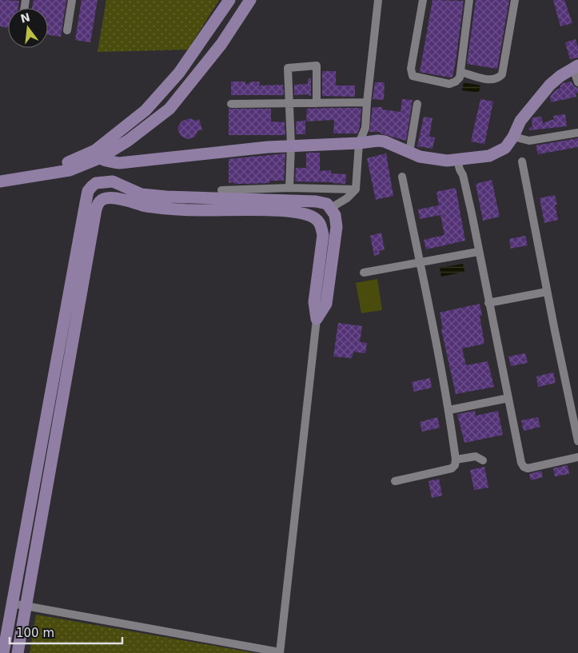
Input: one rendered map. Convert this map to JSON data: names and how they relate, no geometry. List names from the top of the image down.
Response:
{
  "scale_bar": "100 m",
  "north": "top"
}
